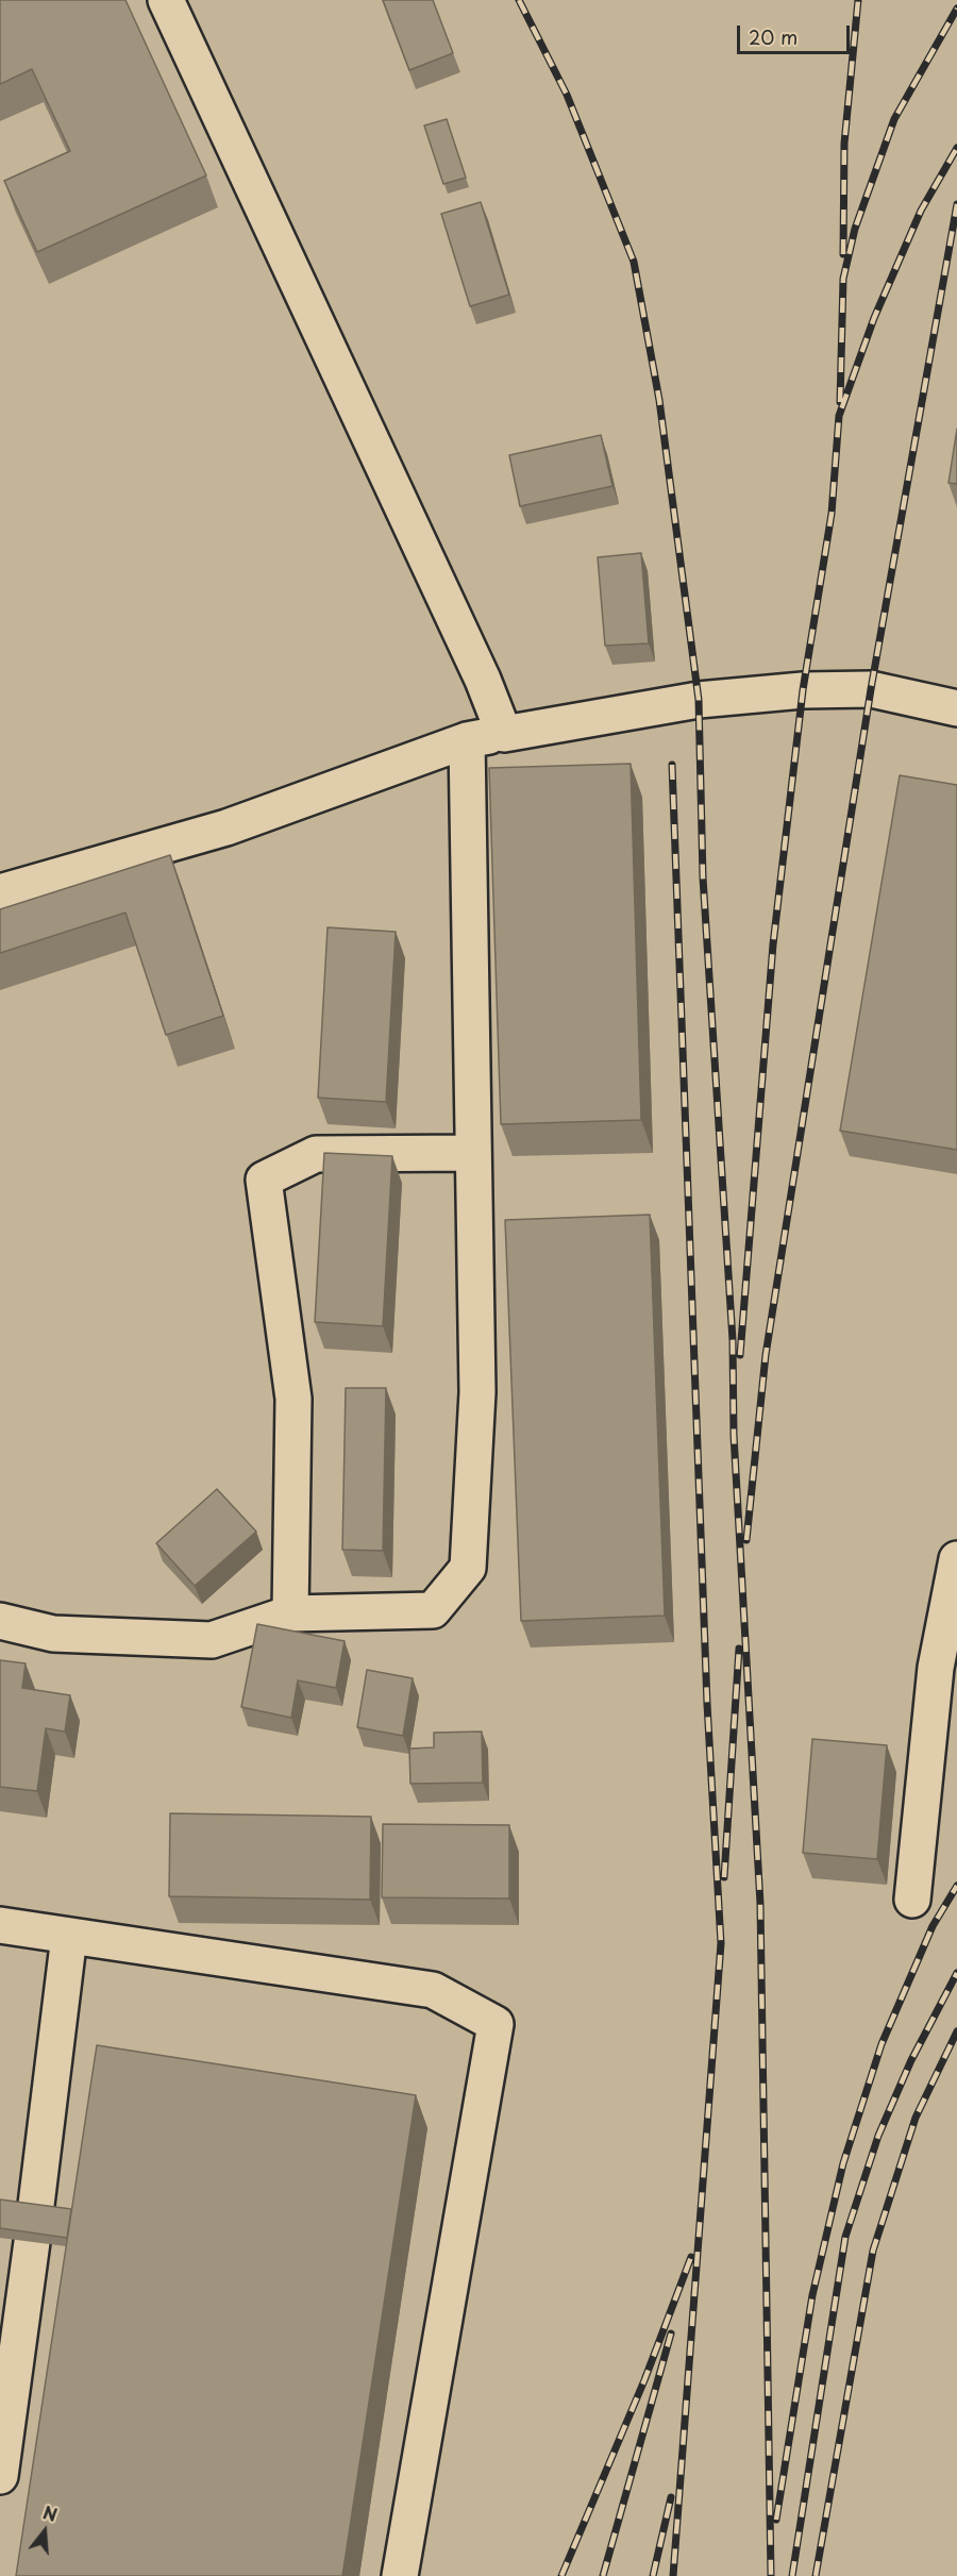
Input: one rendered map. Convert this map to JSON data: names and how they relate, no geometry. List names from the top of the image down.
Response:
{
  "scale_bar": "20 m",
  "north": "top"
}
